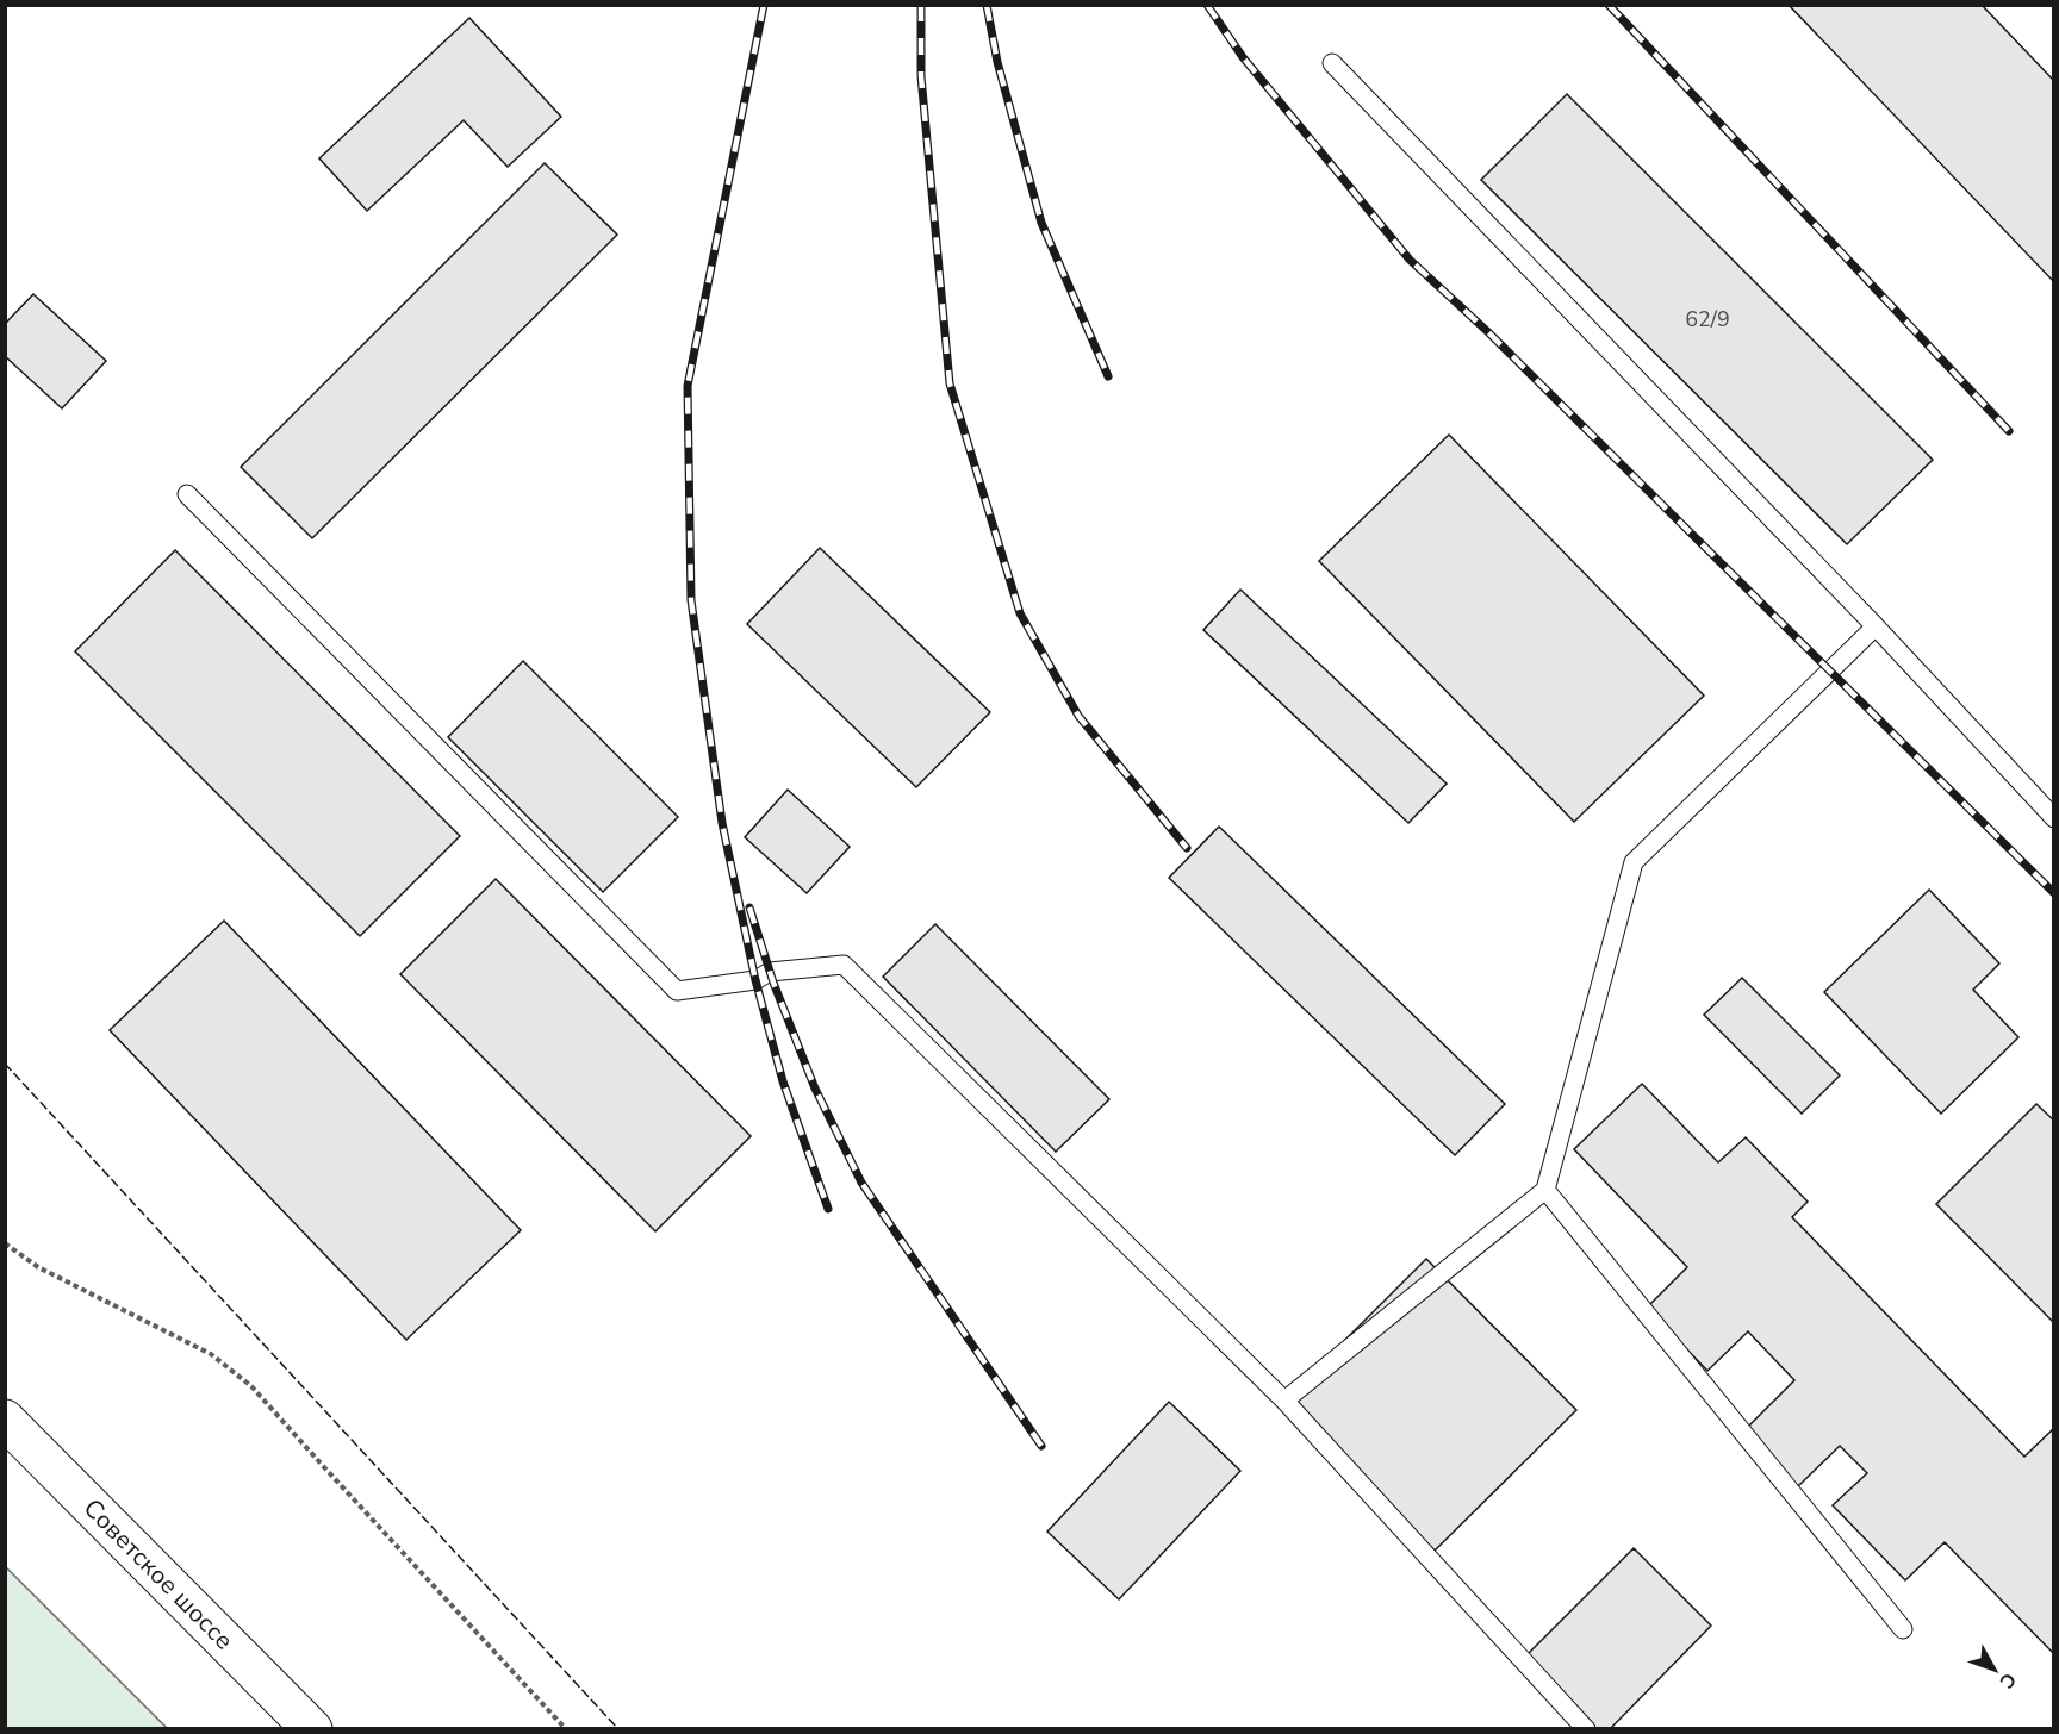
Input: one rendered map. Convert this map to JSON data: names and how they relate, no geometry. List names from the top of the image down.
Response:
{
  "streets": {
    "main road": ["Советское шоссе"]
  },
  "house_numbers": ["62/9"],
  "north": "bottom right"
}
